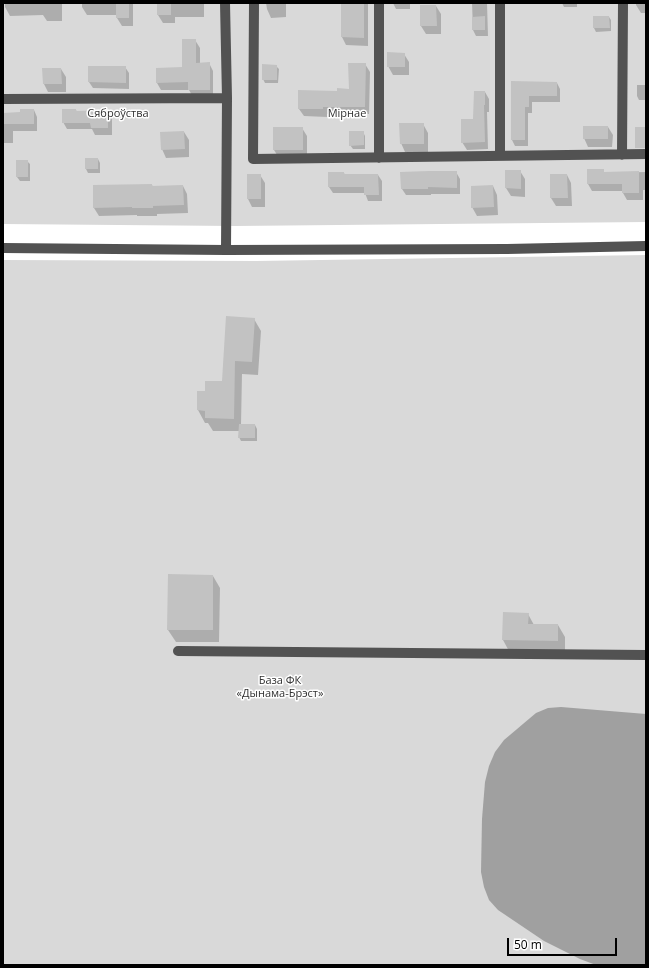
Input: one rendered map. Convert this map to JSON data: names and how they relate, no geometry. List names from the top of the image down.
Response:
{
  "parks": ["Сяброўства", "Мірнае", "База ФК «Дынама-Брэст»"],
  "scale_bar": "50 m"
}
